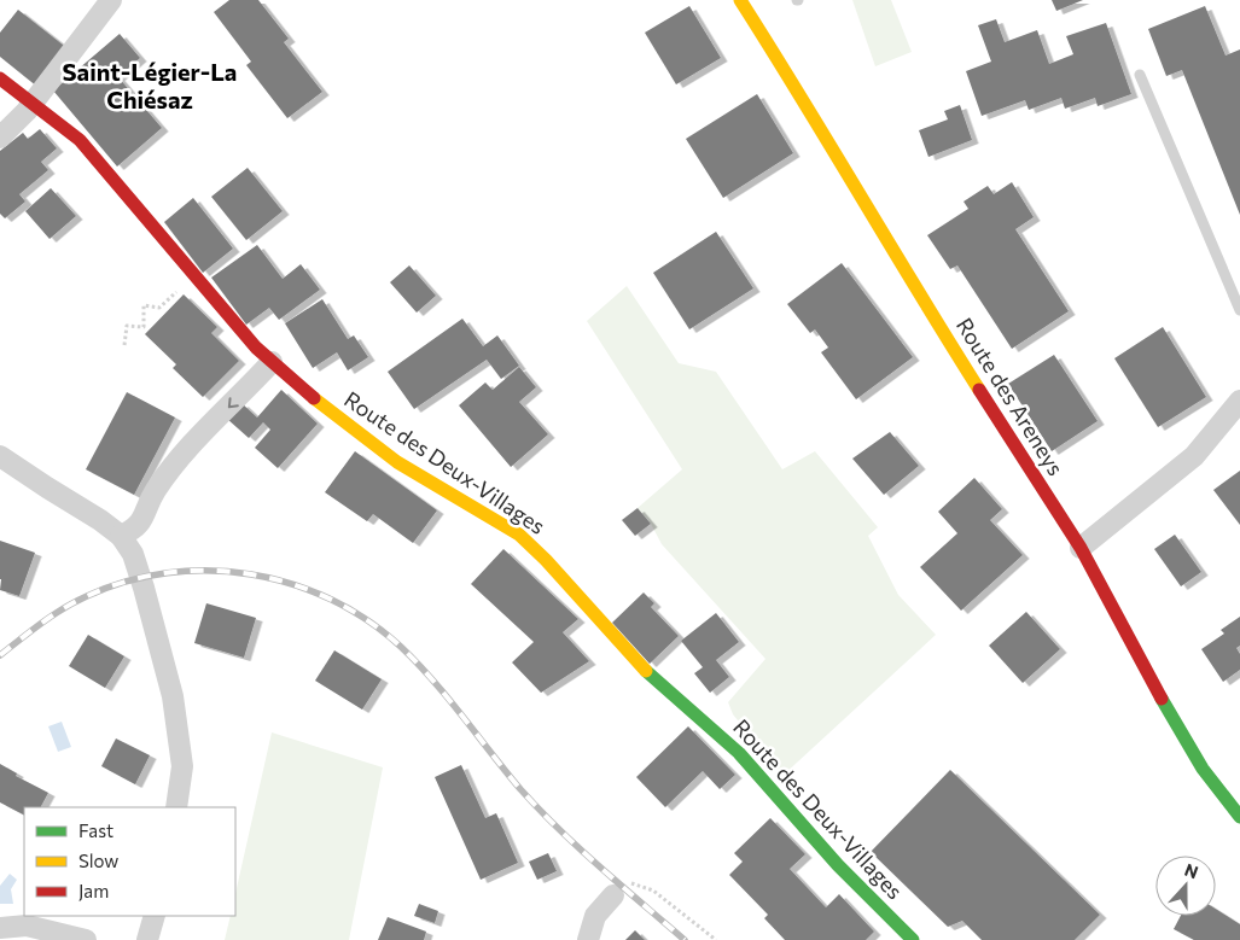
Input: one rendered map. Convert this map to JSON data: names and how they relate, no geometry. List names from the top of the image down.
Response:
{
  "streets": {
    "main road": ["Route des Areneys", "Route des Deux-Villages"]
  },
  "districts": ["Saint-Légier-La Chiésaz"],
  "legend": ["Fast", "Slow", "Jam"],
  "north": "top"
}
